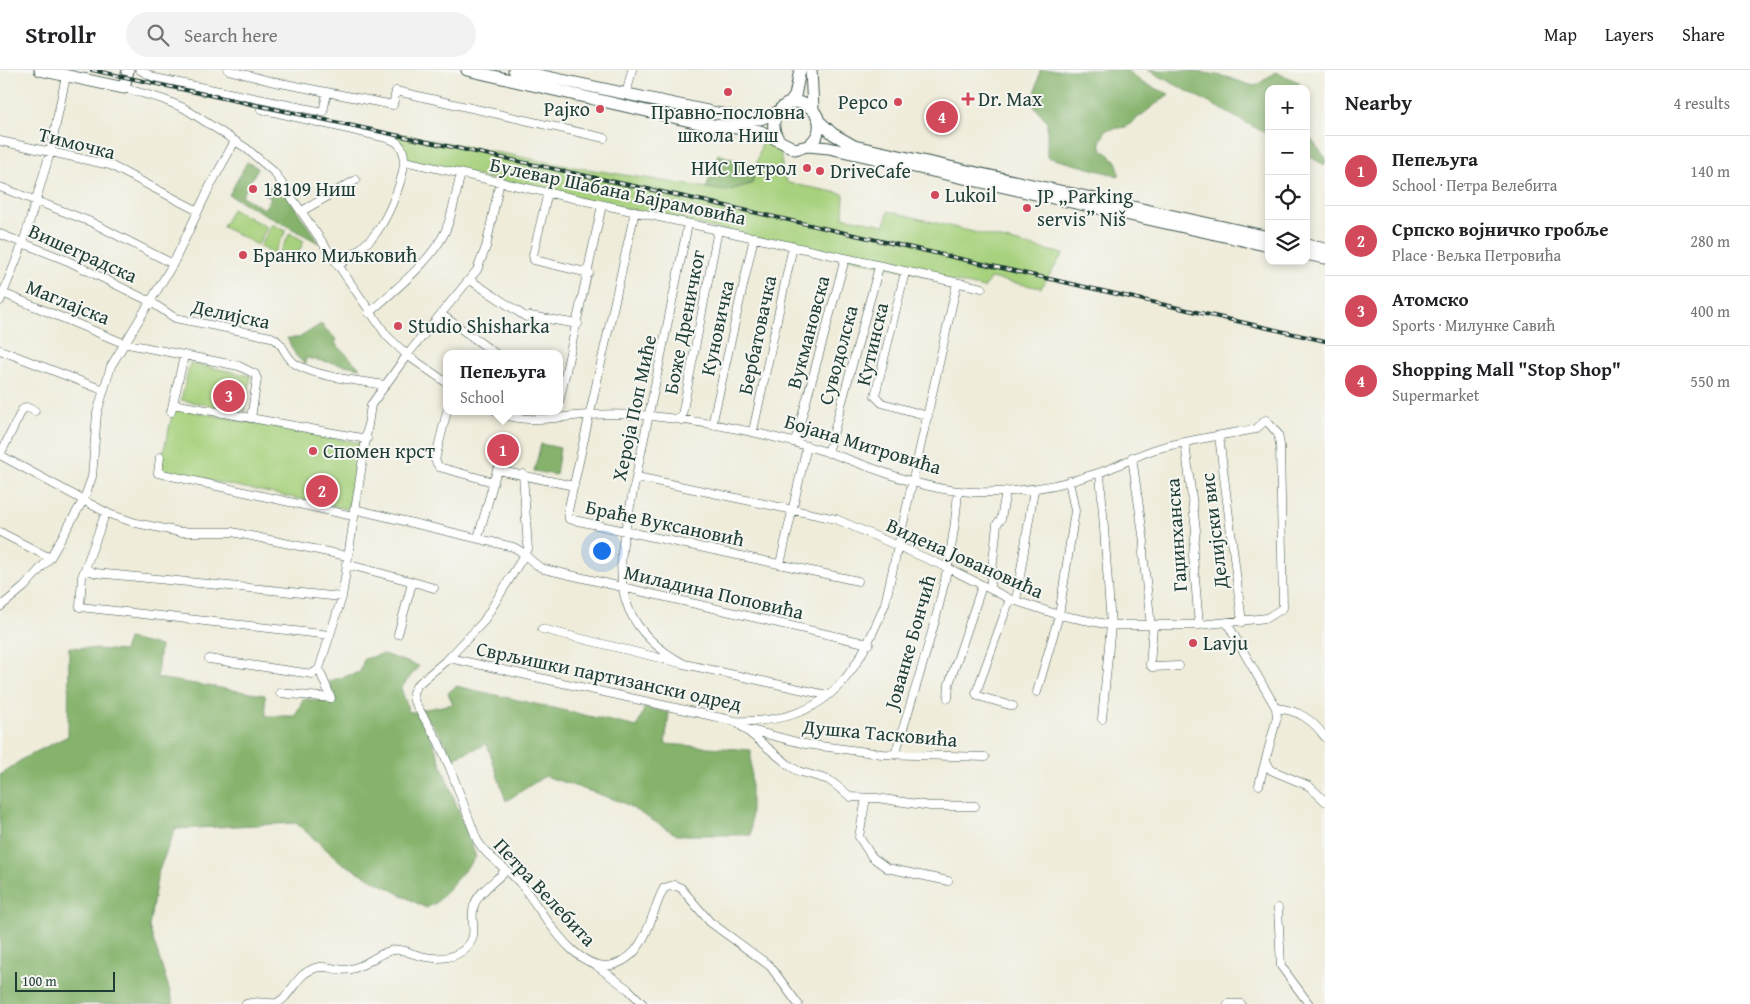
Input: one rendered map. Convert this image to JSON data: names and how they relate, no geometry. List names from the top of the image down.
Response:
{
  "streets": {
    "street": [
      "Тимочка",
      "Булевар Шабана Бајрамовића",
      "Вишеградска",
      "Маглајска",
      "Делијска",
      "Боже Дреничког",
      "Куновичка",
      "Вукмановска",
      "Бербатовачка",
      "Кутинска",
      "Суводолска",
      "Хероја Поп Миће",
      "Бојана Митровића",
      "Браће Вуксановић",
      "Делијски вис",
      "Гаџинханска",
      "Видена Јовановића",
      "Миладина Поповића",
      "Јованке Бончић",
      "Сврљишки партизански одред",
      "Душка Тасковића",
      "Петра Велебита"
    ]
  },
  "crossings": [
    ["Булевар Шабана Бајрамовића", "Боже Дреничког"],
    ["Булевар Шабана Бајрамовића", "Куновичка"],
    ["Булевар Шабана Бајрамовића", "Вукмановска"],
    ["Булевар Шабана Бајрамовића", "Бербатовачка"],
    ["Булевар Шабана Бајрамовића", "Кутинска"],
    ["Булевар Шабана Бајрамовића", "Суводолска"],
    ["Булевар Шабана Бајрамовића", "Хероја Поп Миће"],
    ["Булевар Шабана Бајрамовића", "Браће Вуксановић"],
    ["Булевар Шабана Бајрамовића", "Сврљишки партизански одред"],
    ["Вишеградска", "Делијска"],
    ["Боже Дреничког", "Бојана Митровића"],
    ["Куновичка", "Бојана Митровића"],
    ["Вукмановска", "Бојана Митровића"],
    ["Бербатовачка", "Бојана Митровића"],
    ["Кутинска", "Сврљишки партизански одред"],
    ["Суводолска", "Бојана Митровића"],
    ["Хероја Поп Миће", "Бојана Митровића"],
    ["Хероја Поп Миће", "Браће Вуксановић"],
    ["Хероја Поп Миће", "Видена Јовановића"],
    ["Хероја Поп Миће", "Миладина Поповића"],
    ["Хероја Поп Миће", "Сврљишки партизански одред"],
    ["Бојана Митровића", "Браће Вуксановић"],
    ["Бојана Митровића", "Делијски вис"],
    ["Бојана Митровића", "Гаџинханска"],
    ["Бојана Митровића", "Видена Јовановића"],
    ["Бојана Митровића", "Јованке Бончић"],
    ["Бојана Митровића", "Сврљишки партизански одред"],
    ["Делијски вис", "Видена Јовановића"],
    ["Гаџинханска", "Видена Јовановића"],
    ["Видена Јовановића", "Јованке Бончић"],
    ["Видена Јовановића", "Сврљишки партизански одред"],
    ["Миладина Поповића", "Сврљишки партизански одред"],
    ["Миладина Поповића", "Петра Велебита"],
    ["Јованке Бончић", "Душка Тасковића"],
    ["Сврљишки партизански одред", "Петра Велебита"]
  ],
  "places": {
    "other": [
      "Правно-пословна школа Ниш",
      "Pepco",
      "Рајко",
      "НИС Петрол",
      "DriveCafe",
      "18109 Ниш",
      "Lukoil",
      "JP „Parking servis” Niš",
      "Бранко Миљковић",
      "Studio Shisharka",
      "Спомен крст",
      "Lavju"
    ],
    "health": ["Dr. Max"]
  },
  "scale_bar": "100 m",
  "page": {
    "header": "Strollr",
    "search": "Search here",
    "nav": ["Map", "Layers", "Share"],
    "heading": ["Nearby", "4 results"],
    "map_buttons": ["+", "−"],
    "pins": [
      "4",
      "3",
      "1",
      "2"
    ],
    "list": [
      {
        "mark": "1",
        "name": "Пепељуга",
        "note": "School · Петра Велебита",
        "value": "140 m"
      },
      {
        "mark": "2",
        "name": "Српско војничко гробље",
        "note": "Place · Вељка Петровића",
        "value": "280 m"
      },
      {
        "mark": "3",
        "name": "Атомско",
        "note": "Sports · Милунке Савић",
        "value": "400 m"
      },
      {
        "mark": "4",
        "name": "Shopping Mall \"Stop Shop\"",
        "note": "Supermarket",
        "value": "550 m"
      }
    ],
    "popup": ["Пепељуга", "School"],
    "scale": "100 m"
  }
}
